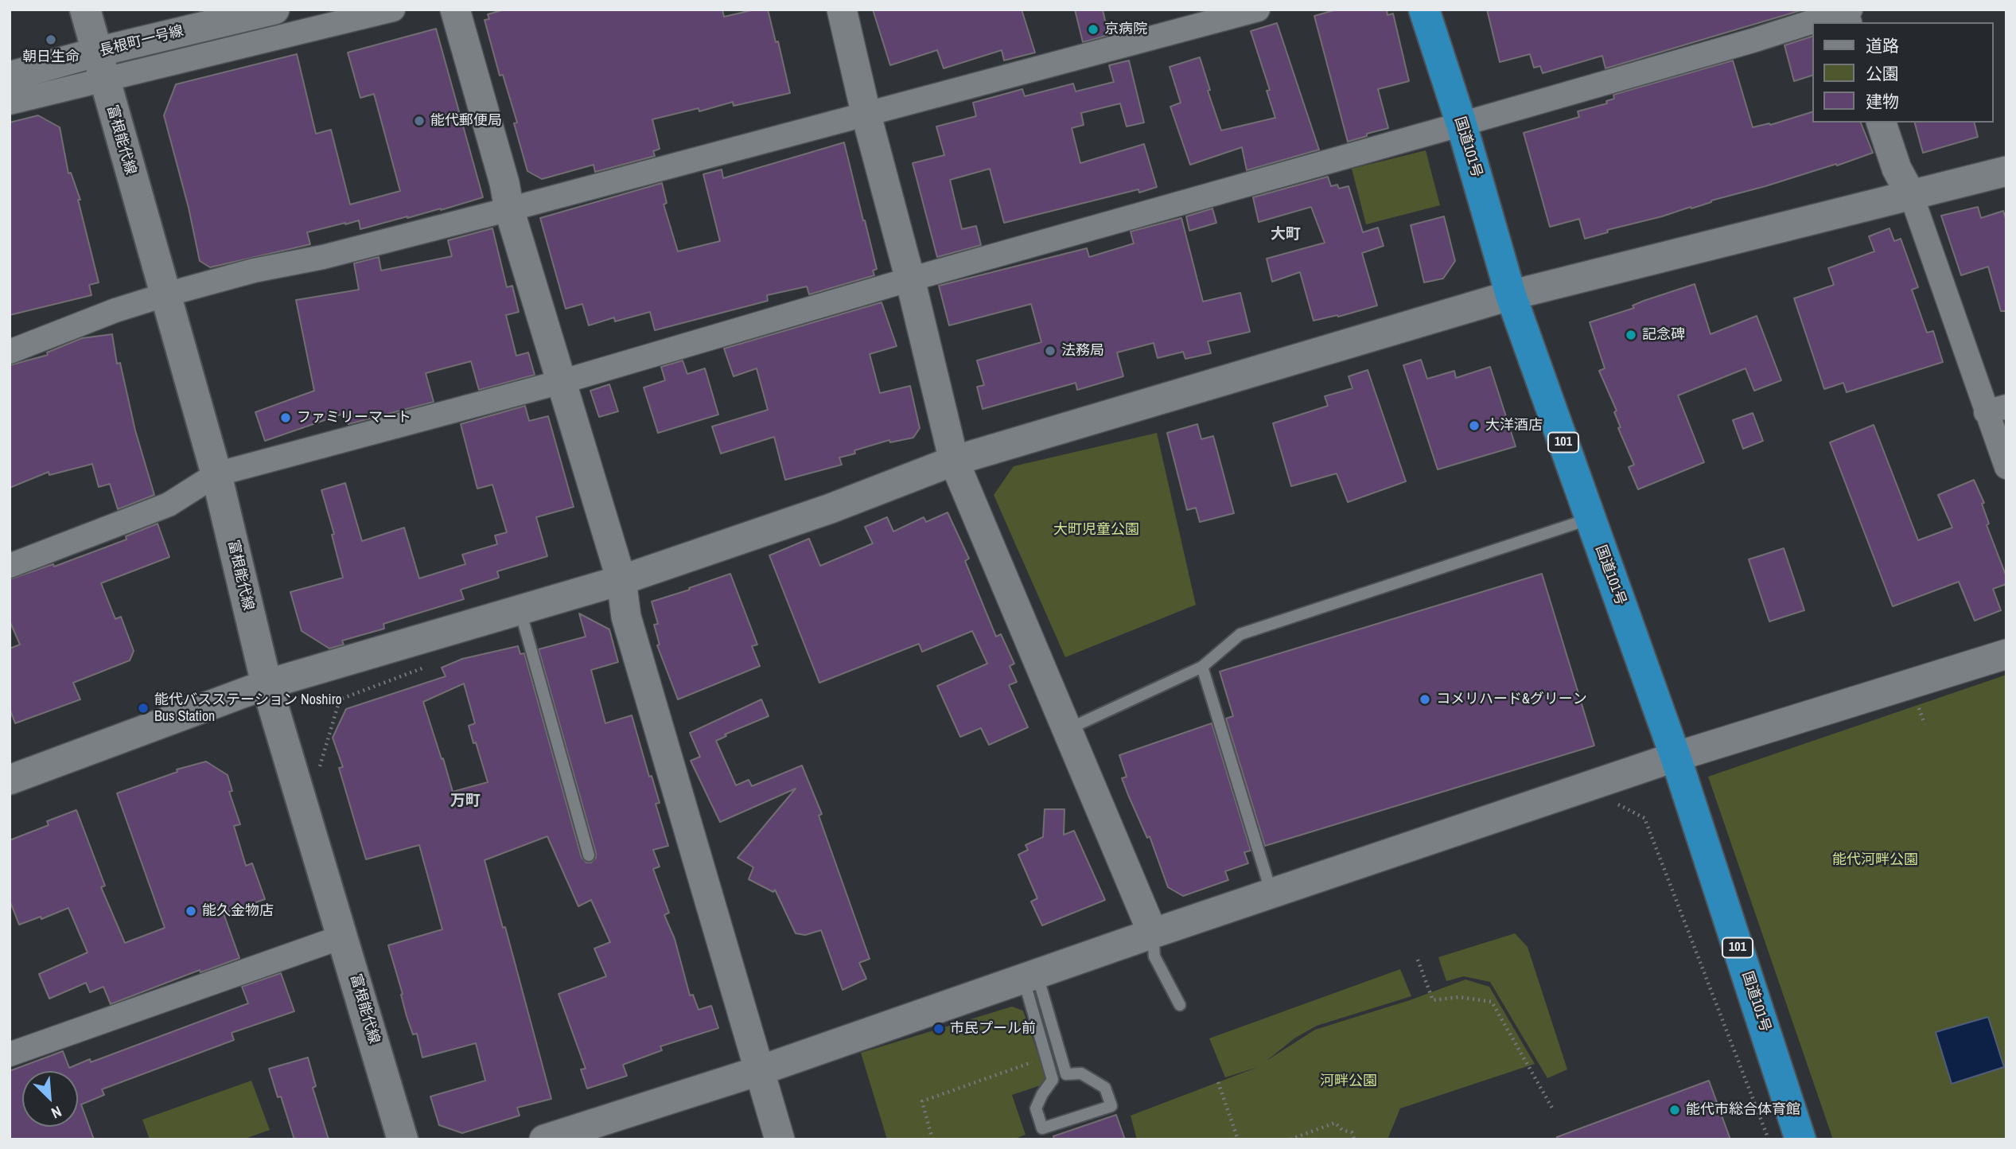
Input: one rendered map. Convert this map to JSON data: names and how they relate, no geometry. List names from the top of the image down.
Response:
{
  "streets": {
    "highway": ["国道101号", "101"],
    "main road": ["富根能代線"],
    "street": ["長根町一号線"]
  },
  "crossings": [
    ["長根町一号線", "富根能代線"]
  ],
  "districts": ["大町", "万町"],
  "parks": ["大町児童公園", "能代河畔公園", "河畔公園"],
  "places": [
    "京病院",
    "朝日生命",
    "能代郵便局",
    "記念碑",
    "法務局",
    "ファミリーマート",
    "大洋酒店",
    "コメリハード&グリーン",
    "能代バスステーション Noshiro Bus Station",
    "能久金物店",
    "市民プール前",
    "能代市総合体育館"
  ],
  "legend": ["道路", "公園", "建物"],
  "north": "bottom right"
}
